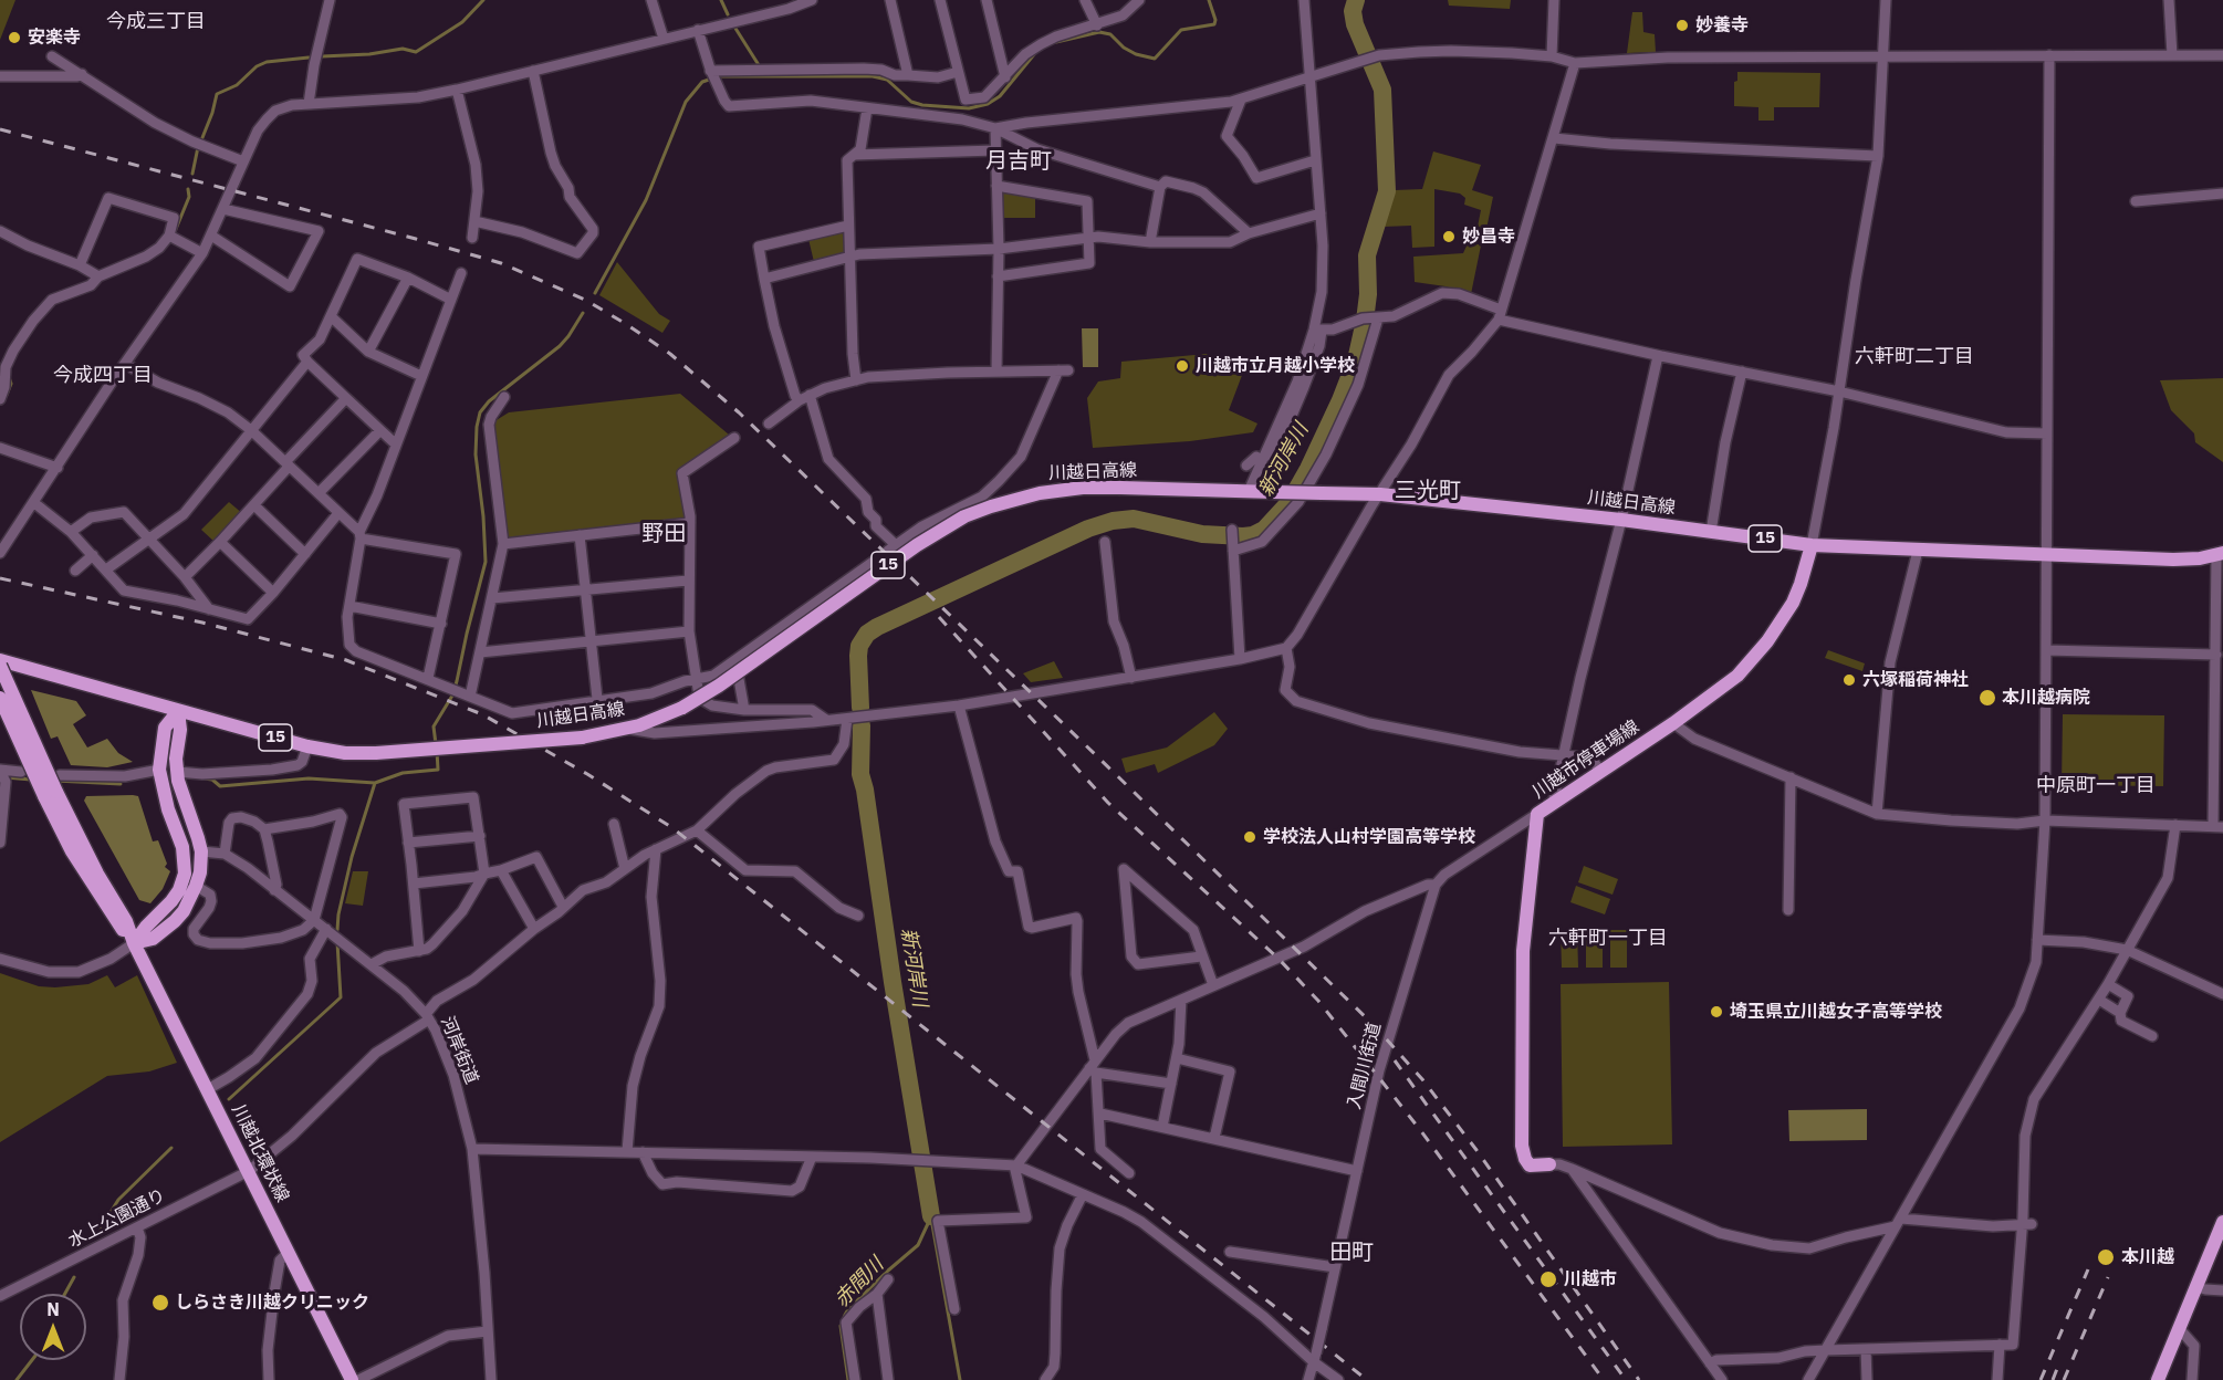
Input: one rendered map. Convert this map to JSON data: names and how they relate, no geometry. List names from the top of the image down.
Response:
{
  "streets": {
    "main road": [
      "川越日高線",
      "15",
      "川越市停車場線",
      "川越北環状線"
    ],
    "street": ["河岸街道", "入間川街道", "水上公園通り"]
  },
  "crossings": [
    ["川越日高線", "川越市停車場線"],
    ["川越日高線", "川越北環状線"],
    ["河岸街道", "水上公園通り"],
    ["川越北環状線", "水上公園通り"]
  ],
  "districts": [
    "今成三丁目",
    "月吉町",
    "六軒町二丁目",
    "今成四丁目",
    "三光町",
    "野田",
    "中原町一丁目",
    "六軒町一丁目",
    "田町"
  ],
  "water": ["新河岸川", "赤間川"],
  "places": [
    "妙養寺",
    "安楽寺",
    "妙昌寺",
    "川越市立月越小学校",
    "六塚稲荷神社",
    "本川越病院",
    "学校法人山村学園高等学校",
    "埼玉県立川越女子高等学校",
    "本川越",
    "川越市",
    "しらさき川越クリニック"
  ],
  "north": "top"
}
